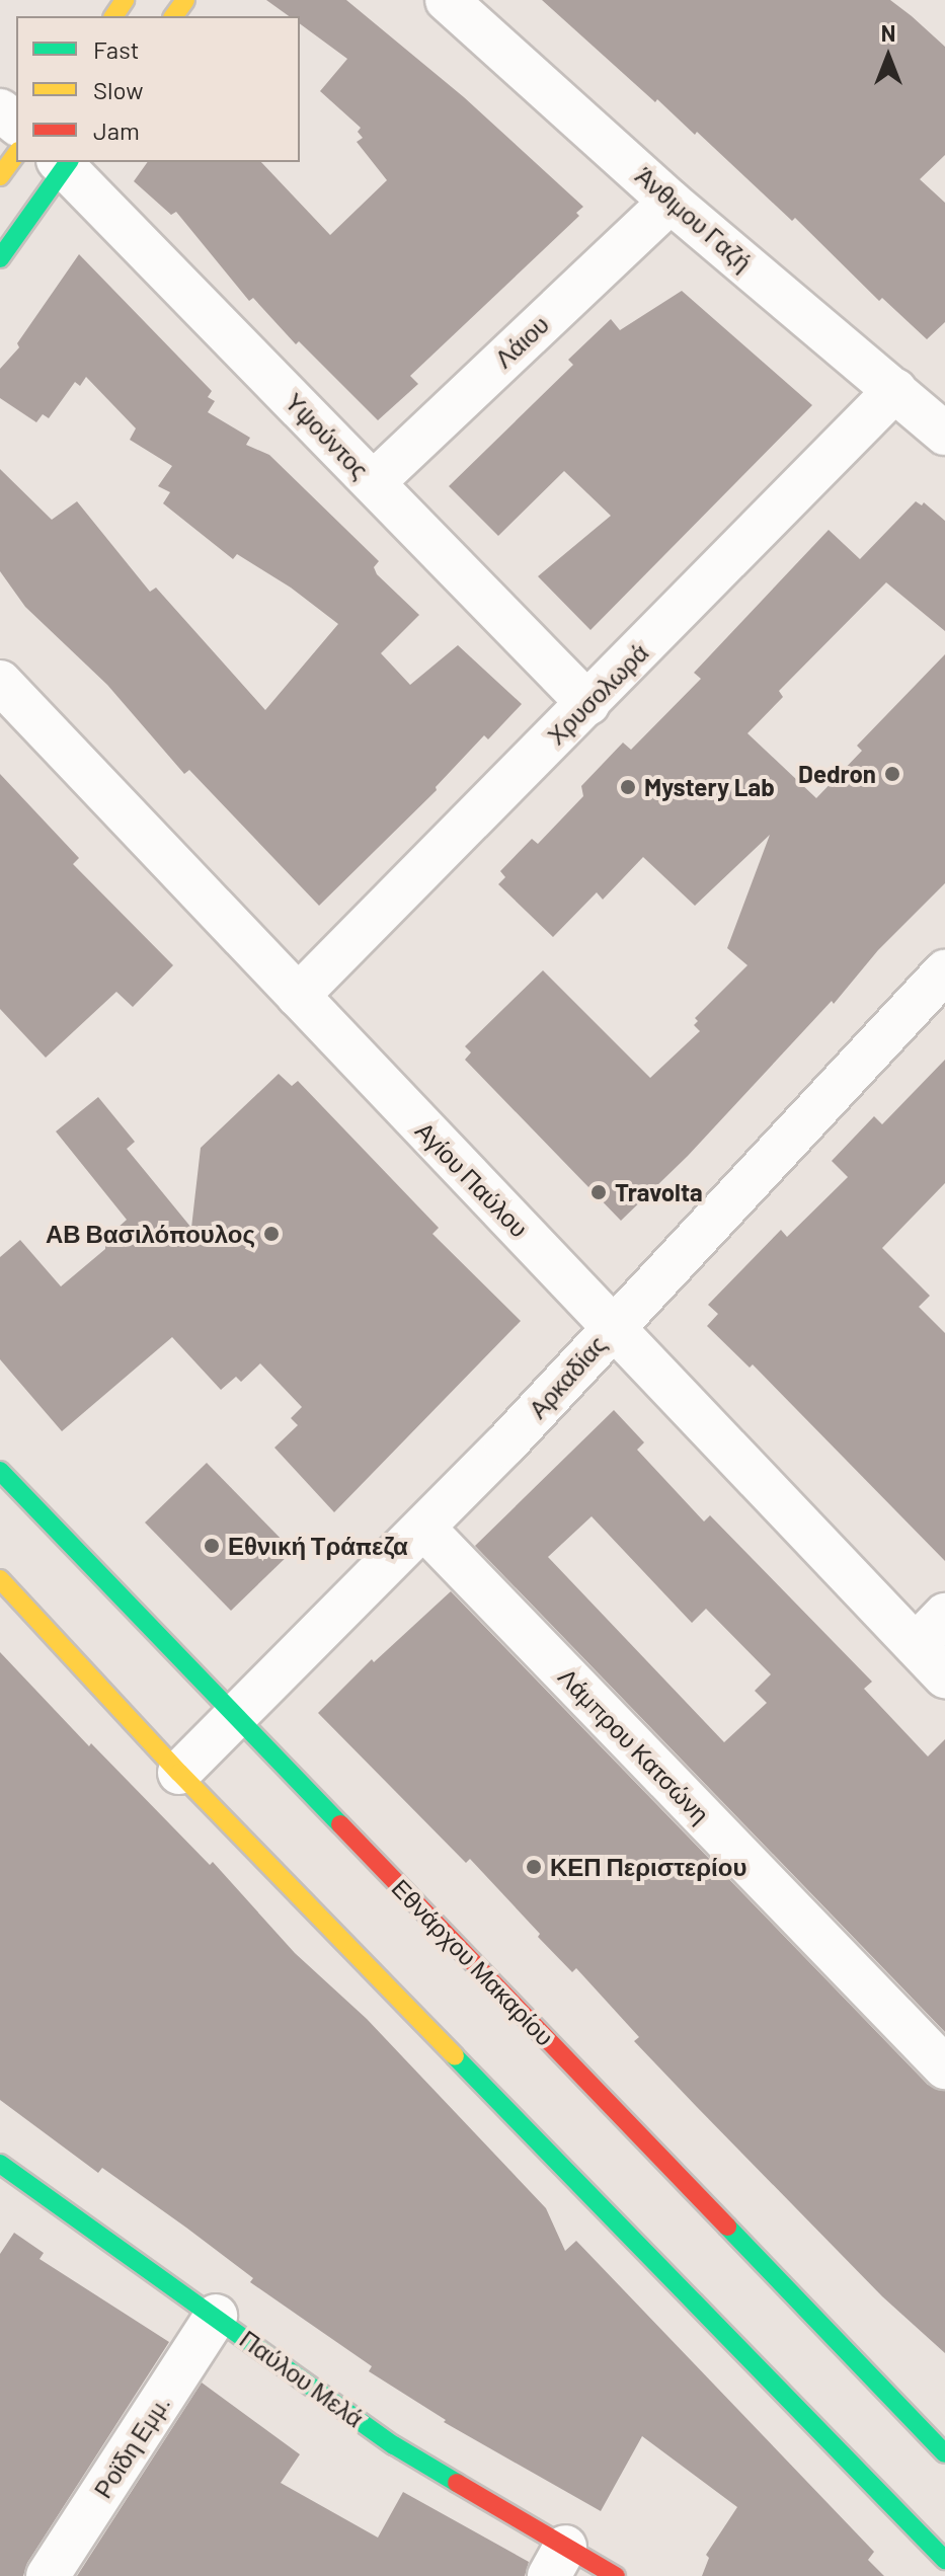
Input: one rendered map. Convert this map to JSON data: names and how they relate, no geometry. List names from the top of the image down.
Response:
{
  "streets": {
    "main road": ["Εθνάρχου Μακαρίου", "Παύλου Μελά"],
    "street": [
      "Άνθιμου Γαζή",
      "Λάιου",
      "Υψούντος",
      "Χρυσολωρά",
      "Αγίου Παύλου",
      "Αρκαδίας",
      "Λάμπρου Κατσώνη",
      "Ροϊδη Εμμ."
    ]
  },
  "crossings": [
    ["Άνθιμου Γαζή", "Λάιου"],
    ["Άνθιμου Γαζή", "Χρυσολωρά"],
    ["Λάιου", "Υψούντος"],
    ["Υψούντος", "Χρυσολωρά"],
    ["Χρυσολωρά", "Αγίου Παύλου"],
    ["Αγίου Παύλου", "Αρκαδίας"],
    ["Αρκαδίας", "Λάμπρου Κατσώνη"],
    ["Αρκαδίας", "Εθνάρχου Μακαρίου"],
    ["Παύλου Μελά", "Ροϊδη Εμμ."]
  ],
  "places": [
    "Dedron",
    "Mystery Lab",
    "Travolta",
    "ΑΒ Βασιλόπουλος",
    "Εθνική Τράπεζα",
    "ΚΕΠ Περιστερίου"
  ],
  "legend": ["Fast", "Slow", "Jam"],
  "north": "top"
}
